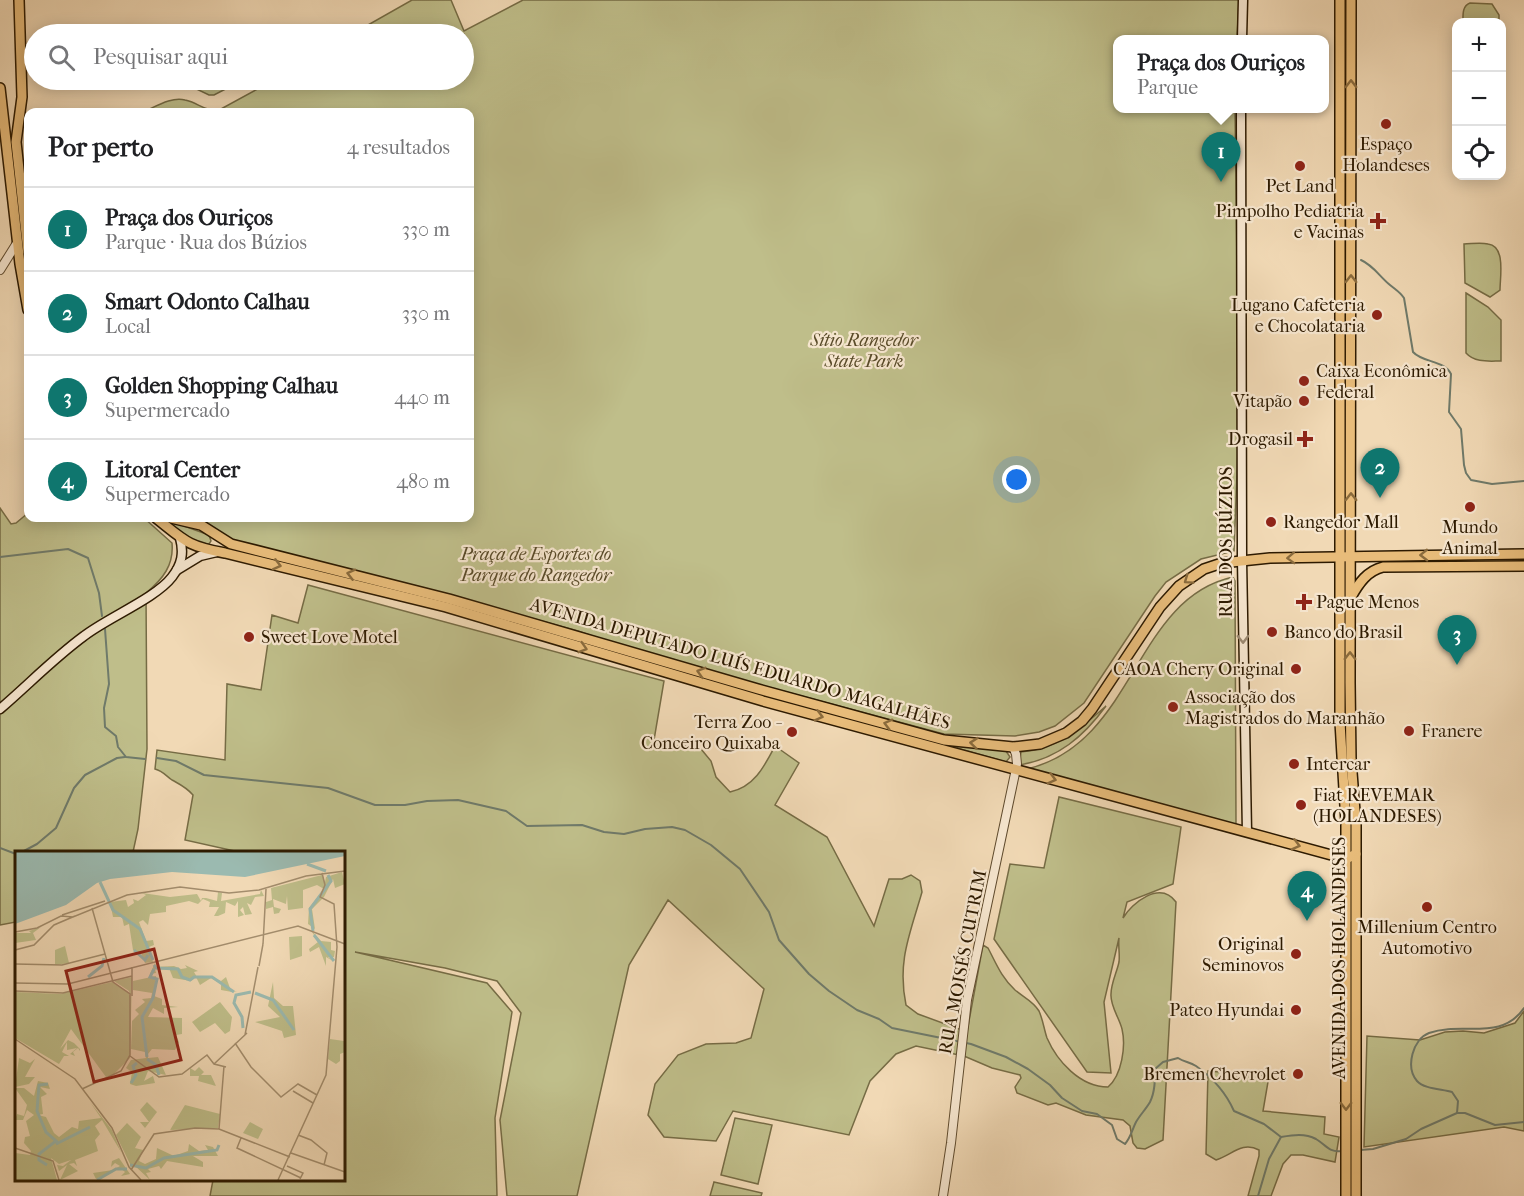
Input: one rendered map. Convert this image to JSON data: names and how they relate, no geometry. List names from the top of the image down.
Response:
{
  "streets": {
    "main road": ["RUA DOS BÚZIOS", "AVENIDA DEPUTADO LUÍS EDUARDO MAGALHÃES", "AVENIDA DOS HOLANDESES"],
    "street": ["RUA MOISÉS CUTRIM"]
  },
  "crossings": [
    ["RUA DOS BÚZIOS", "AVENIDA DEPUTADO LUÍS EDUARDO MAGALHÃES"],
    ["AVENIDA DEPUTADO LUÍS EDUARDO MAGALHÃES", "AVENIDA DOS HOLANDESES"],
    ["AVENIDA DEPUTADO LUÍS EDUARDO MAGALHÃES", "RUA MOISÉS CUTRIM"]
  ],
  "one_way": ["RUA DOS BÚZIOS"],
  "parks": ["Sítio Rangedor State Park", "Praça de Esportes do Parque do Rangedor"],
  "places": {
    "other": [
      "Espaço Holandeses",
      "Pet Land",
      "Lugano Cafeteria e Chocolataria",
      "Caixa Econômica Federal",
      "Vitapão",
      "Mundo Animal",
      "Rangedor Mall",
      "Banco do Brasil",
      "Sweet Love Motel",
      "CAOA Chery Original",
      "Associação dos Magistrados do Maranhão",
      "Franere",
      "Terra Zoo - Conceiro Quixaba",
      "Intercar",
      "Fiat REVEMAR (HOLANDESES)",
      "Millenium Centro Automotivo",
      "Original Seminovos",
      "Pateo Hyundai",
      "Bremen Chevrolet"
    ],
    "health": ["Pimpolho Pediatria e Vacinas", "Drogasil", "Pague Menos"]
  },
  "page": {
    "map_buttons": ["+", "−"],
    "search": "Pesquisar aqui",
    "popup": ["Praça dos Ouriços", "Parque"],
    "heading": ["Por perto", "4 resultados"],
    "pins": [
      "1",
      "2",
      "3",
      "4"
    ],
    "list": [
      {
        "mark": "1",
        "name": "Praça dos Ouriços",
        "note": "Parque · Rua dos Búzios",
        "value": "330 m"
      },
      {
        "mark": "2",
        "name": "Smart Odonto Calhau",
        "note": "Local",
        "value": "330 m"
      },
      {
        "mark": "3",
        "name": "Golden Shopping Calhau",
        "note": "Supermercado",
        "value": "440 m"
      },
      {
        "mark": "4",
        "name": "Litoral Center",
        "note": "Supermercado",
        "value": "480 m"
      }
    ]
  }
}
